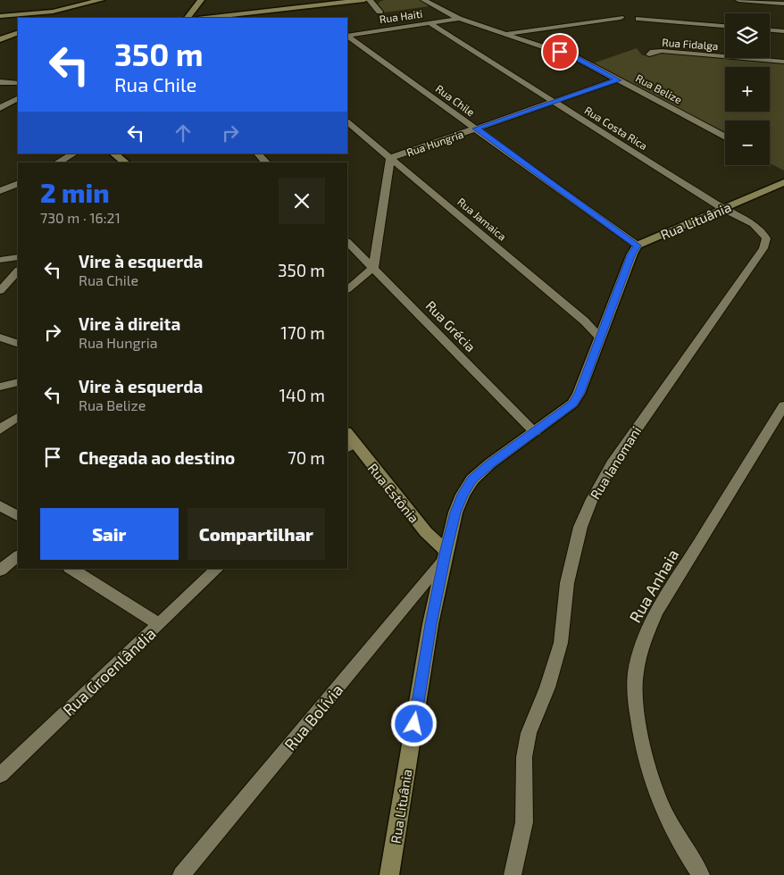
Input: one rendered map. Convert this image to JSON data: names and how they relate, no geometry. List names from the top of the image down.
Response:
{
  "streets": {
    "street": [
      "Rua Haiti",
      "Rua Fidalga",
      "Rua Belize",
      "Rua Chile",
      "Rua Costa Rica",
      "Rua Hungria",
      "Rua Jamaica",
      "Rua Lituânia",
      "Rua Grécia",
      "Rua Ianomani",
      "Rua Estônia",
      "Rua Anhaia",
      "Rua Groenlândia",
      "Rua Bolívia"
    ]
  },
  "crossings": [
    ["Rua Haiti", "Rua Belize"],
    ["Rua Haiti", "Rua Costa Rica"],
    ["Rua Belize", "Rua Hungria"],
    ["Rua Chile", "Rua Hungria"],
    ["Rua Chile", "Rua Lituânia"],
    ["Rua Costa Rica", "Rua Hungria"],
    ["Rua Costa Rica", "Rua Lituânia"],
    ["Rua Costa Rica", "Rua Ianomani"],
    ["Rua Hungria", "Rua Jamaica"],
    ["Rua Hungria", "Rua Grécia"],
    ["Rua Jamaica", "Rua Lituânia"],
    ["Rua Lituânia", "Rua Grécia"],
    ["Rua Lituânia", "Rua Ianomani"],
    ["Rua Lituânia", "Rua Estônia"],
    ["Rua Lituânia", "Rua Bolívia"],
    ["Rua Estônia", "Rua Bolívia"]
  ],
  "page": {
    "map_buttons": ["+", "−"],
    "turn": ["350 m", "Rua Chile"],
    "heading": ["2 min", "730 m · 16:21"],
    "list": [
      {
        "name": "Vire à esquerda",
        "note": "Rua Chile",
        "value": "350 m"
      },
      {
        "name": "Vire à direita",
        "note": "Rua Hungria",
        "value": "170 m"
      },
      {
        "name": "Vire à esquerda",
        "note": "Rua Belize",
        "value": "140 m"
      },
      {
        "name": "Chegada ao destino",
        "value": "70 m"
      }
    ],
    "buttons": ["Sair", "Compartilhar"]
  }
}
